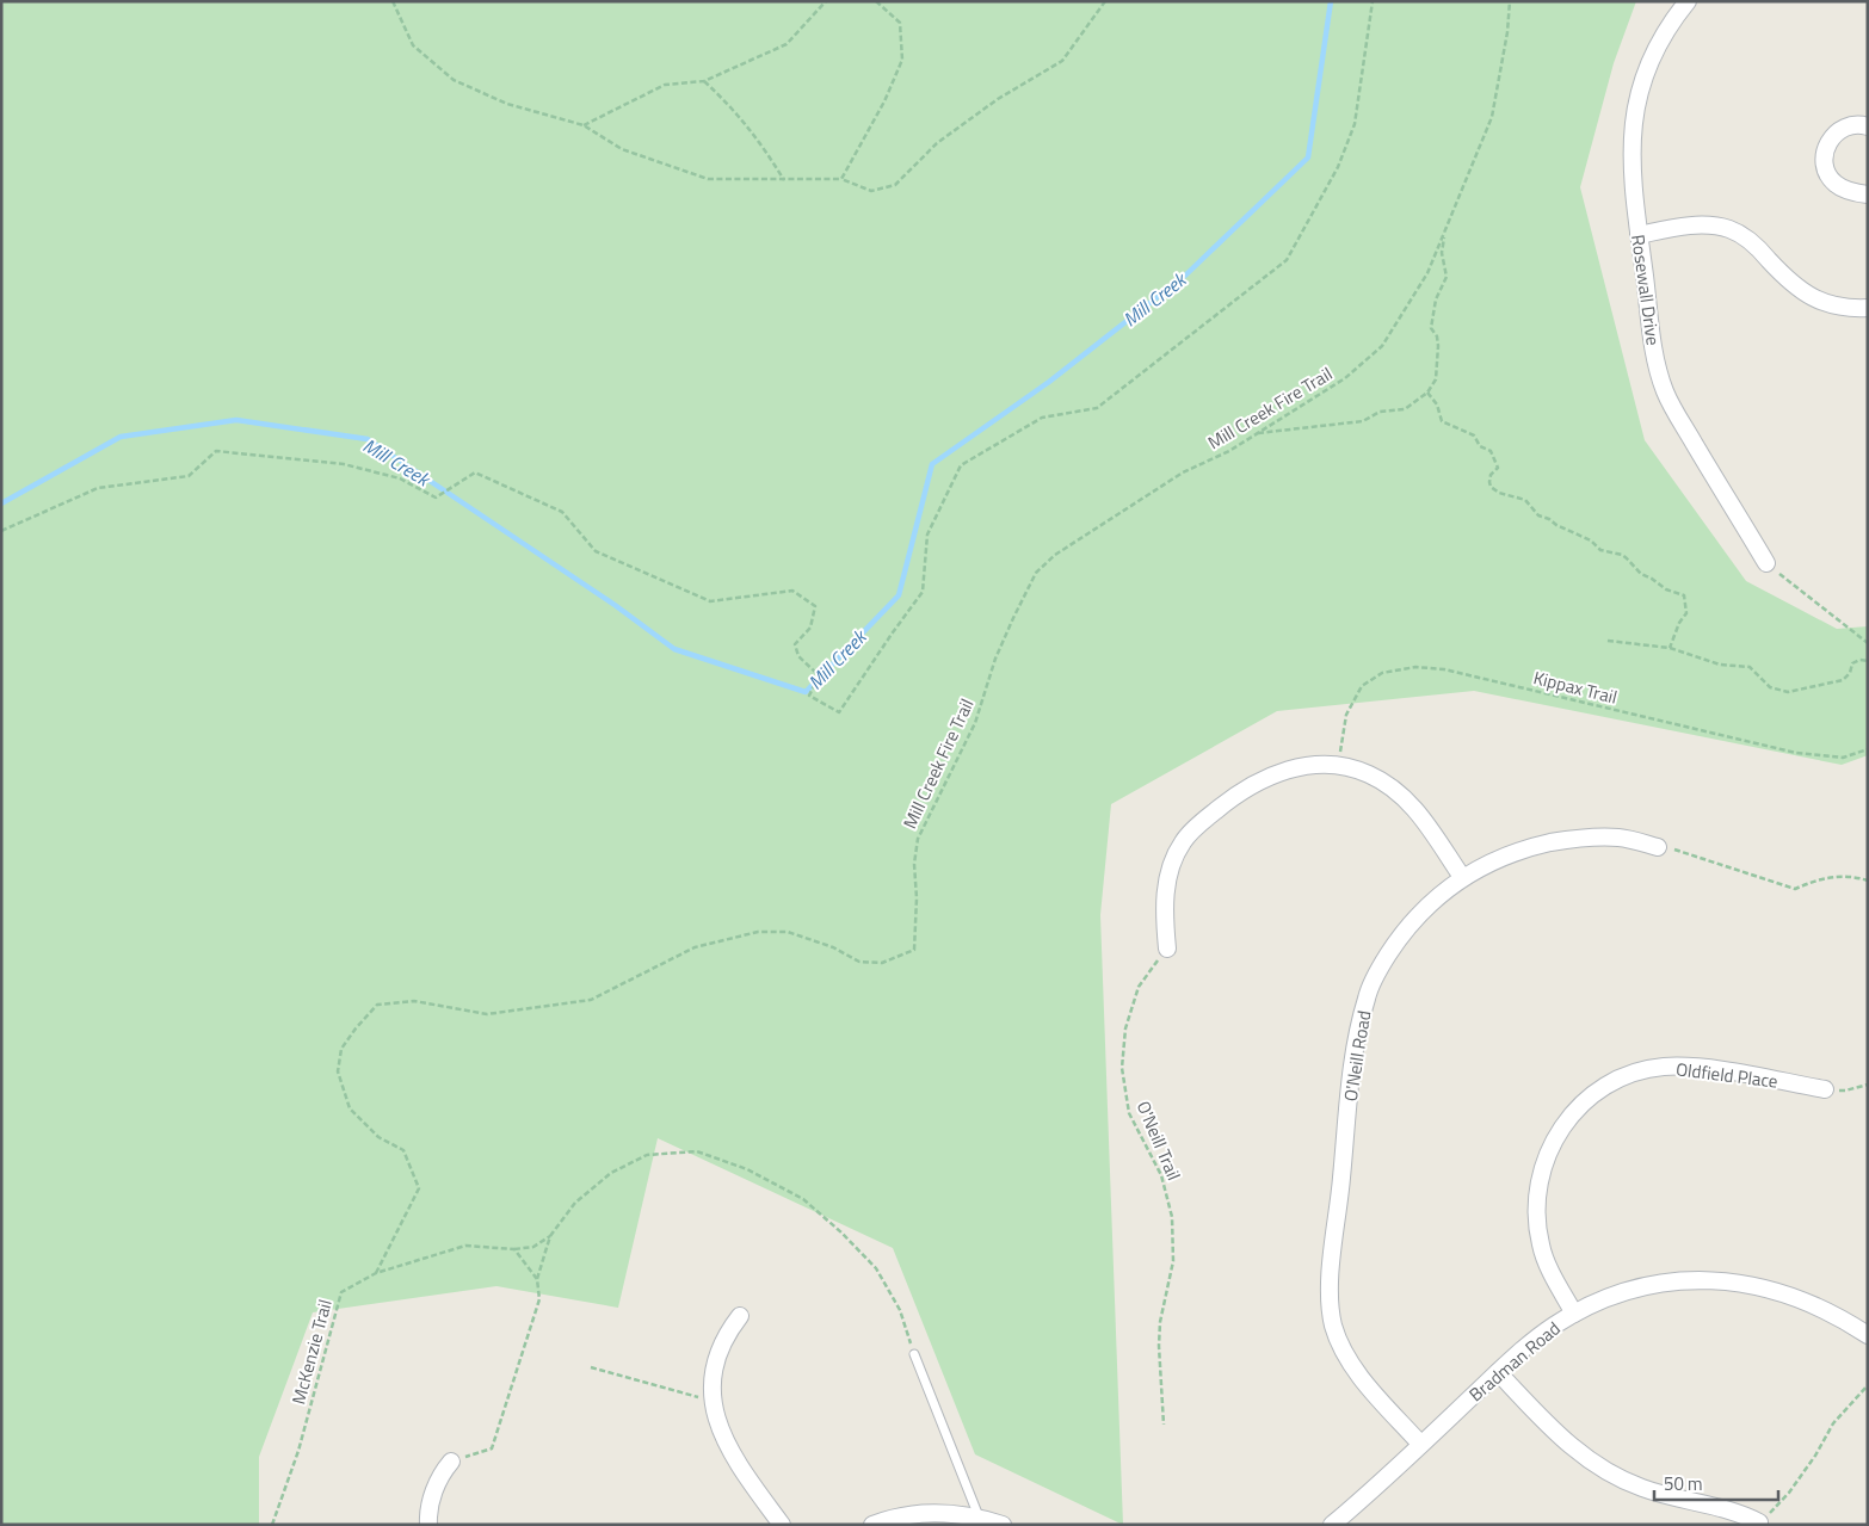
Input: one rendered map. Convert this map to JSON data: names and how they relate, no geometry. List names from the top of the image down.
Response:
{
  "streets": {
    "street": [
      "Rosewall Drive",
      "O'Neill Road",
      "Oldfield Place",
      "Bradman Road"
    ],
    "path": [
      "Mill Creek Fire Trail",
      "Kippax Trail",
      "O'Neill Trail",
      "McKenzie Trail"
    ]
  },
  "crossings": [
    ["Mill Creek Fire Trail", "McKenzie Trail"],
    ["O'Neill Road", "Bradman Road"],
    ["Oldfield Place", "Bradman Road"]
  ],
  "water": ["Mill Creek"],
  "scale_bar": "50 m"
}
